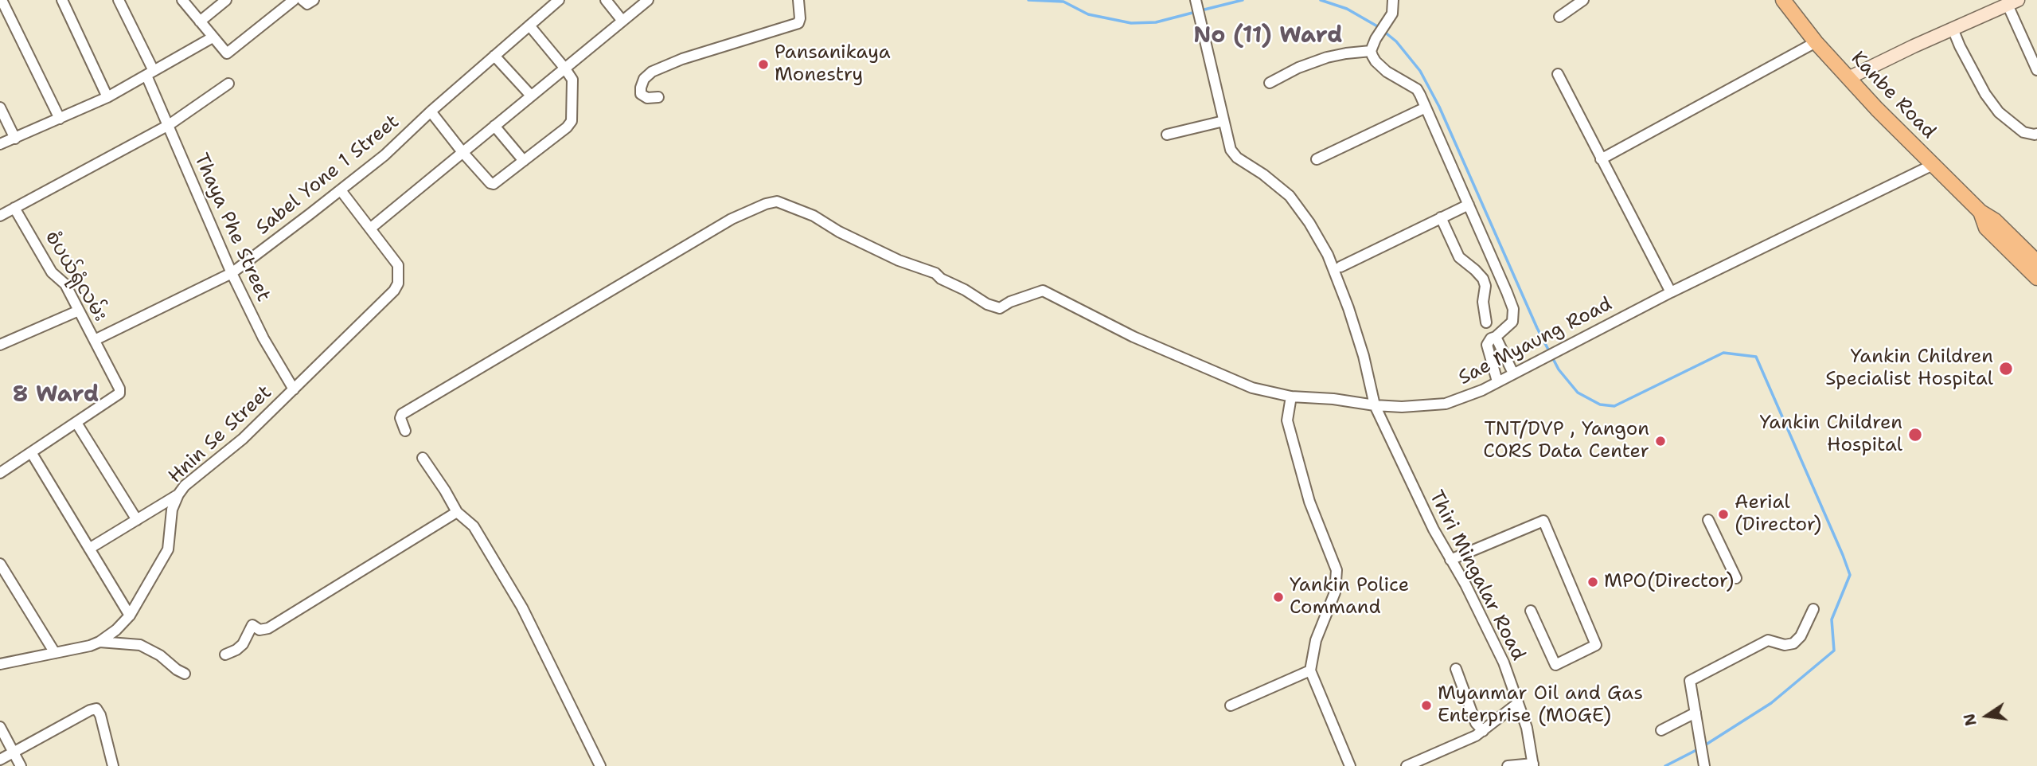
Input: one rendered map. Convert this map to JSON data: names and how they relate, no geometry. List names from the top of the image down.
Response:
{
  "streets": {
    "main road": ["Kanbe Road"],
    "street": [
      "Sabel Yone 1 Street",
      "Thaya Phe Street",
      "စံပယ်ရုံလမ်း",
      "Sae Myaung Road",
      "Hnin Se Street",
      "Thiri Mingalar Road"
    ]
  },
  "crossings": [
    ["Kanbe Road", "Sae Myaung Road"],
    ["Sabel Yone 1 Street", "Thaya Phe Street"],
    ["Sabel Yone 1 Street", "စံပယ်ရုံလမ်း"],
    ["Sabel Yone 1 Street", "Hnin Se Street"],
    ["Thaya Phe Street", "Hnin Se Street"],
    ["Sae Myaung Road", "Thiri Mingalar Road"]
  ],
  "districts": ["No (11) Ward", "8 Ward"],
  "places": [
    "Pansanikaya Monestry",
    "Yankin Children Specialist Hospital",
    "Yankin Children Hospital",
    "TNT/DVP , Yangon CORS Data Center",
    "Aerial (Director)",
    "MPO(Director)",
    "Yankin Police Command",
    "Myanmar Oil and Gas Enterprise (MOGE)"
  ],
  "north": "left"
}
